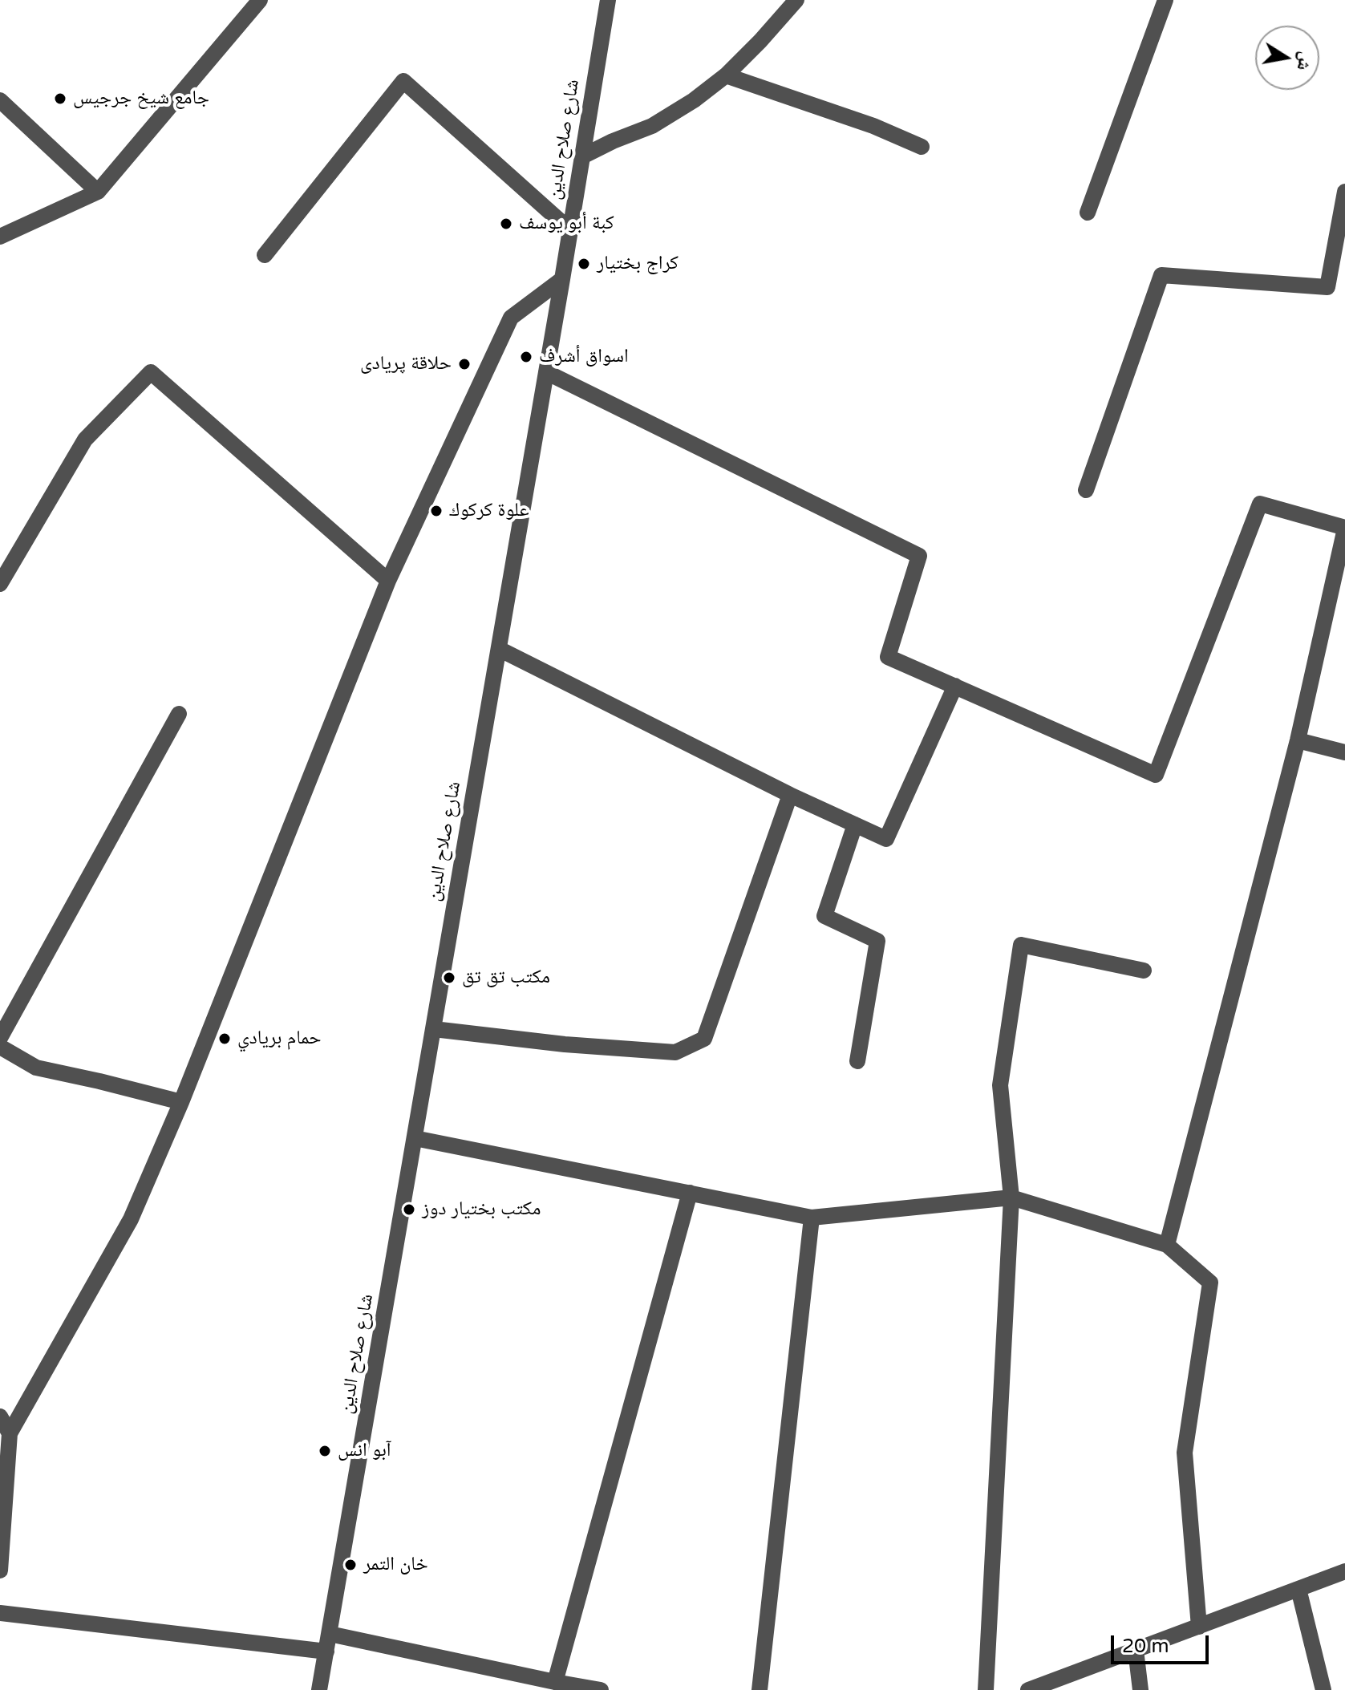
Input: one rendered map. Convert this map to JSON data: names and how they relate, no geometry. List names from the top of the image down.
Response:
{
  "streets": {
    "street": ["شارع صلاح الدين"]
  },
  "places": [
    "جامع شيخ جرجيس",
    "كبة أبو يوسف",
    "كراج بختيار",
    "اسواق أشرف",
    "حلاقة پریادی",
    "علوة كركوك",
    "مکتب تق تق",
    "حمام بريادي",
    "مكتب بختيار دوز",
    "آبو انس",
    "خان التمر"
  ],
  "scale_bar": "20 m",
  "north": "right"
}
